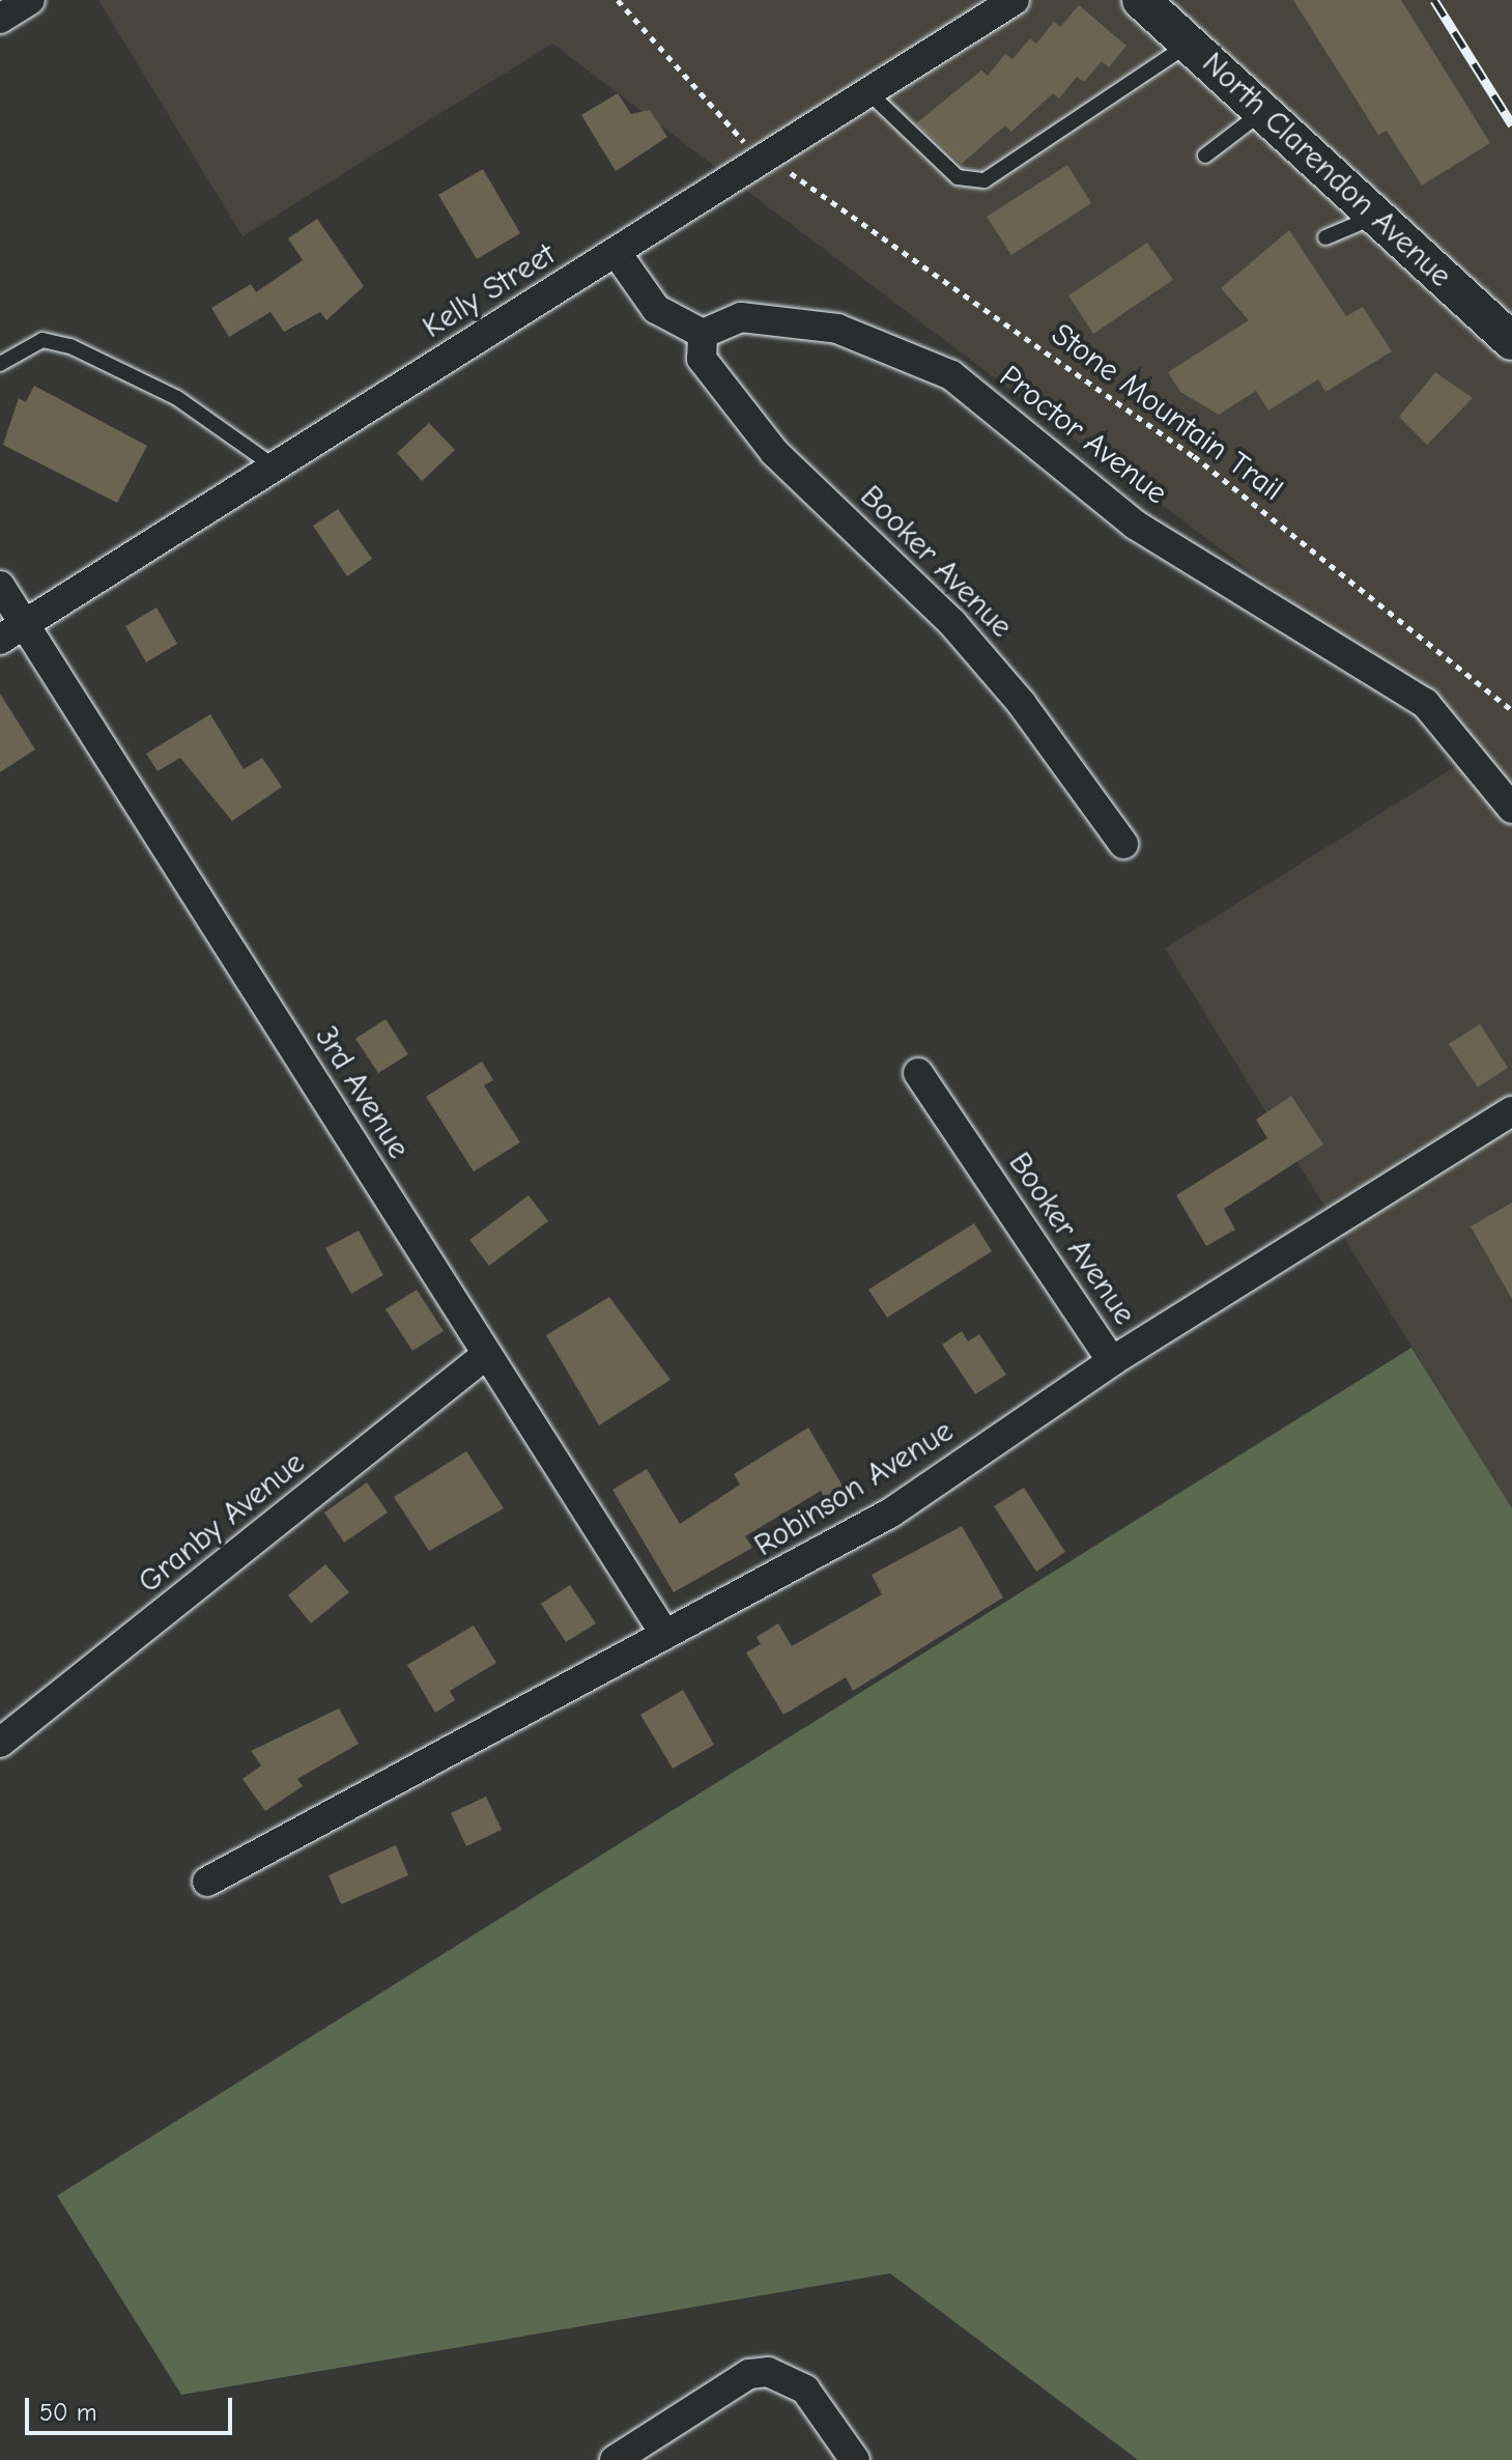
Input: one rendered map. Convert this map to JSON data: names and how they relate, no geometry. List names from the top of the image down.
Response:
{
  "streets": {
    "street": [
      "North Clarendon Avenue",
      "Kelly Street",
      "Proctor Avenue",
      "Booker Avenue",
      "3rd Avenue",
      "Robinson Avenue",
      "Granby Avenue"
    ],
    "path": ["Stone Mountain Trail"]
  },
  "crossings": [
    ["Kelly Street", "3rd Avenue"],
    ["Proctor Avenue", "Booker Avenue"],
    ["Booker Avenue", "Robinson Avenue"],
    ["3rd Avenue", "Robinson Avenue"],
    ["3rd Avenue", "Granby Avenue"]
  ],
  "scale_bar": "50 m"
}
